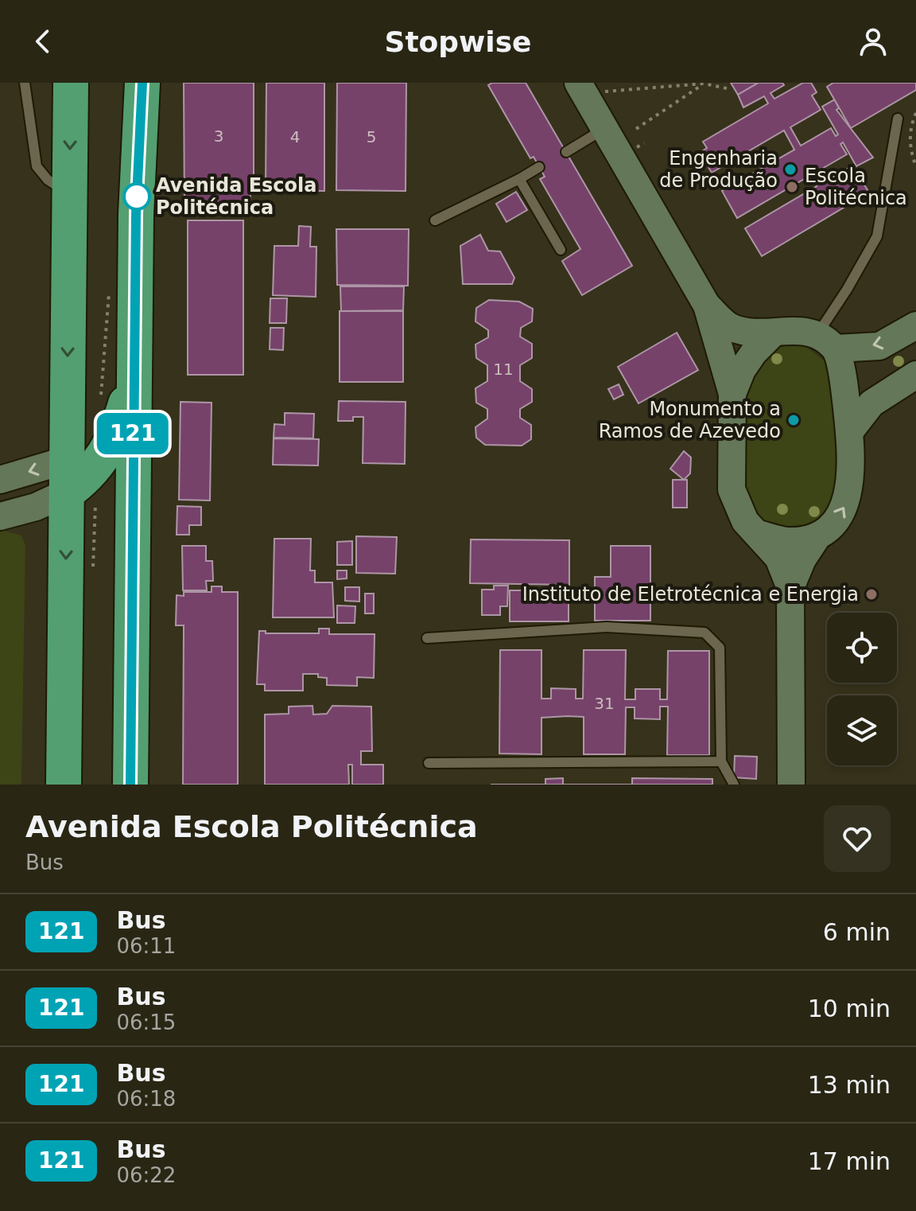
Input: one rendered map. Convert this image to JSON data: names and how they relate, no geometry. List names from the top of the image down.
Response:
{
  "places": [
    "Engenharia de Produção",
    "Escola Politécnica",
    "Avenida Escola Politécnica",
    "Monumento a Ramos de Azevedo",
    "Instituto de Eletrotécnica e Energia"
  ],
  "lines": ["bus line 121"],
  "house_numbers": [
    "3",
    "4",
    "5",
    "11",
    "31"
  ],
  "page": {
    "header": "Stopwise",
    "on_map": "121",
    "heading": ["Avenida Escola Politécnica", "Bus"],
    "list": [
      {
        "mark": "121",
        "name": "Bus",
        "note": "06:11",
        "value": "6 min"
      },
      {
        "mark": "121",
        "name": "Bus",
        "note": "06:15",
        "value": "10 min"
      },
      {
        "mark": "121",
        "name": "Bus",
        "note": "06:18",
        "value": "13 min"
      },
      {
        "mark": "121",
        "name": "Bus",
        "note": "06:22",
        "value": "17 min"
      }
    ]
  }
}
